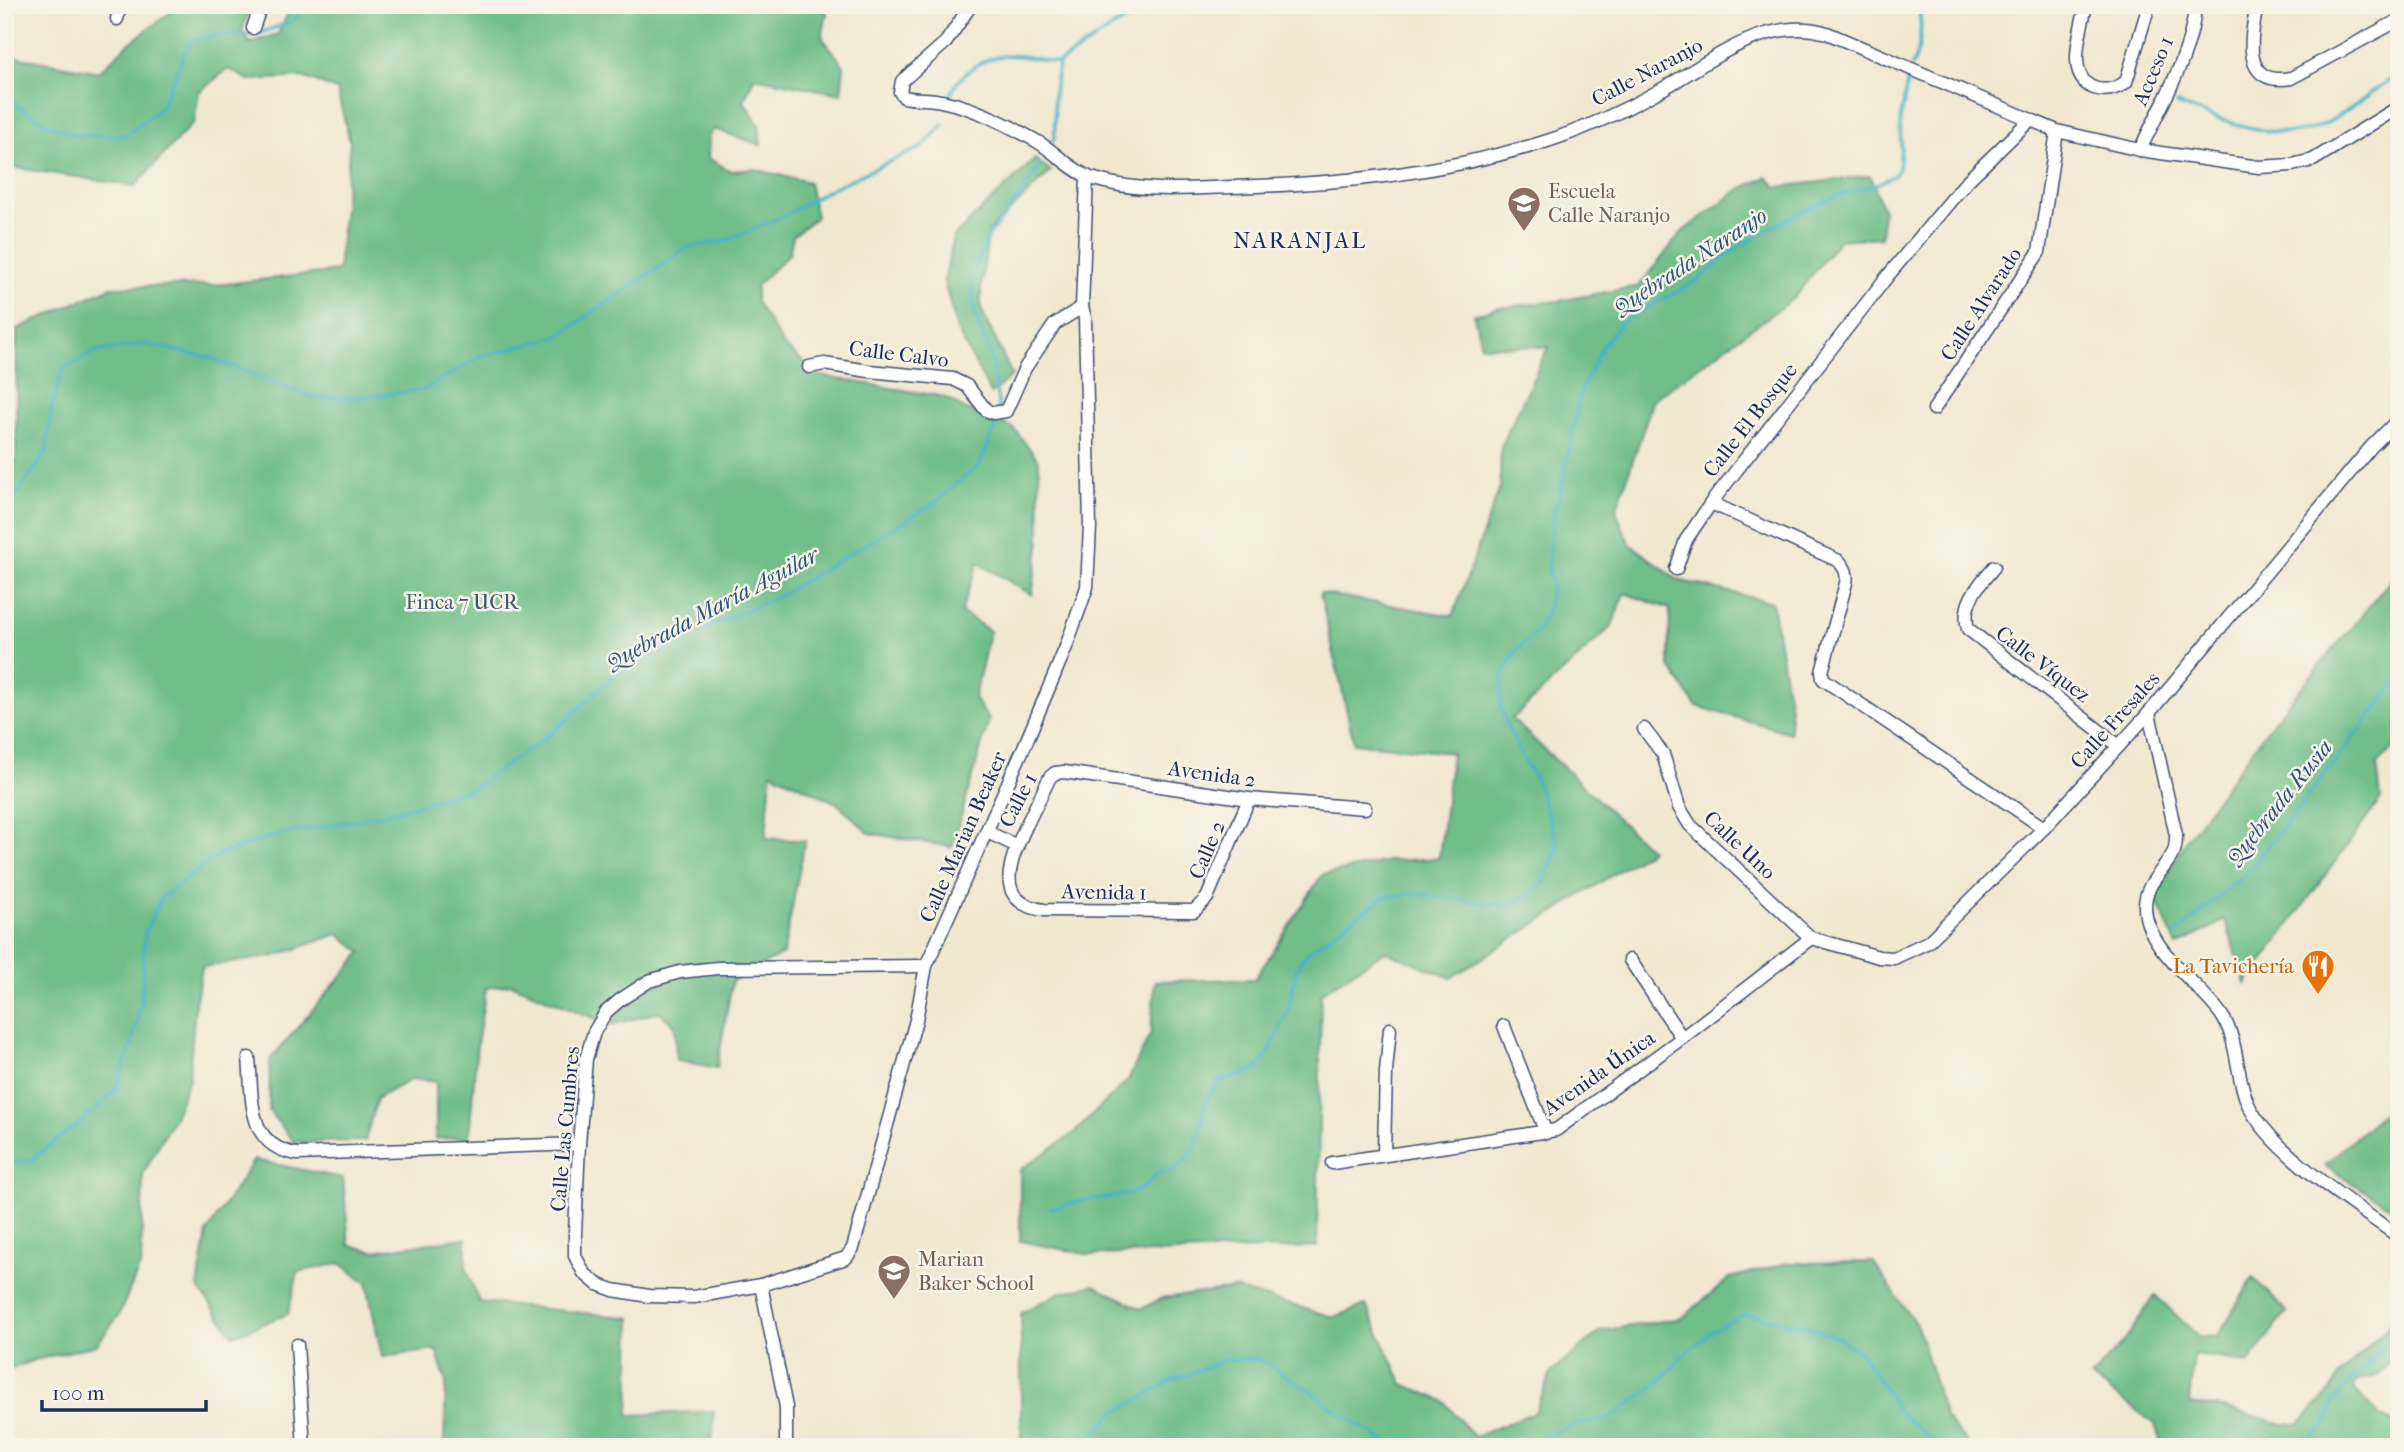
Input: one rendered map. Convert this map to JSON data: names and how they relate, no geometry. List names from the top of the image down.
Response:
{
  "streets": {
    "street": [
      "Acceso 1",
      "Calle Naranjo",
      "Calle Alvarado",
      "Calle Calvo",
      "Calle El Bosque",
      "Calle Víquez",
      "Calle Fresales",
      "Avenida 2",
      "Calle 1",
      "Calle Marian Beaker",
      "Calle Uno",
      "Calle 2",
      "Avenida 1",
      "Avenida Única",
      "Calle Las Cumbres"
    ]
  },
  "crossings": [
    ["Acceso 1", "Calle Naranjo"],
    ["Calle Naranjo", "Calle Alvarado"],
    ["Calle Naranjo", "Calle El Bosque"],
    ["Calle Naranjo", "Calle Marian Beaker"],
    ["Calle Calvo", "Calle Marian Beaker"],
    ["Calle El Bosque", "Calle Fresales"],
    ["Calle Víquez", "Calle Fresales"],
    ["Calle Fresales", "Calle Uno"],
    ["Calle Fresales", "Avenida Única"],
    ["Avenida 2", "Calle 1"],
    ["Avenida 2", "Calle 2"],
    ["Calle 1", "Calle Marian Beaker"],
    ["Calle 1", "Avenida 1"],
    ["Calle Marian Beaker", "Calle Las Cumbres"],
    ["Calle Uno", "Avenida Única"],
    ["Calle 2", "Avenida 1"]
  ],
  "districts": ["NARANJAL"],
  "water": ["Quebrada Naranjo", "Quebrada María Aguilar", "Quebrada Rusia"],
  "parks": ["Finca 7 UCR"],
  "places": {
    "school or university": ["Escuela Calle Naranjo", "Marian Baker School"],
    "restaurant": ["La Tavichería"]
  },
  "scale_bar": "100 m"
}
